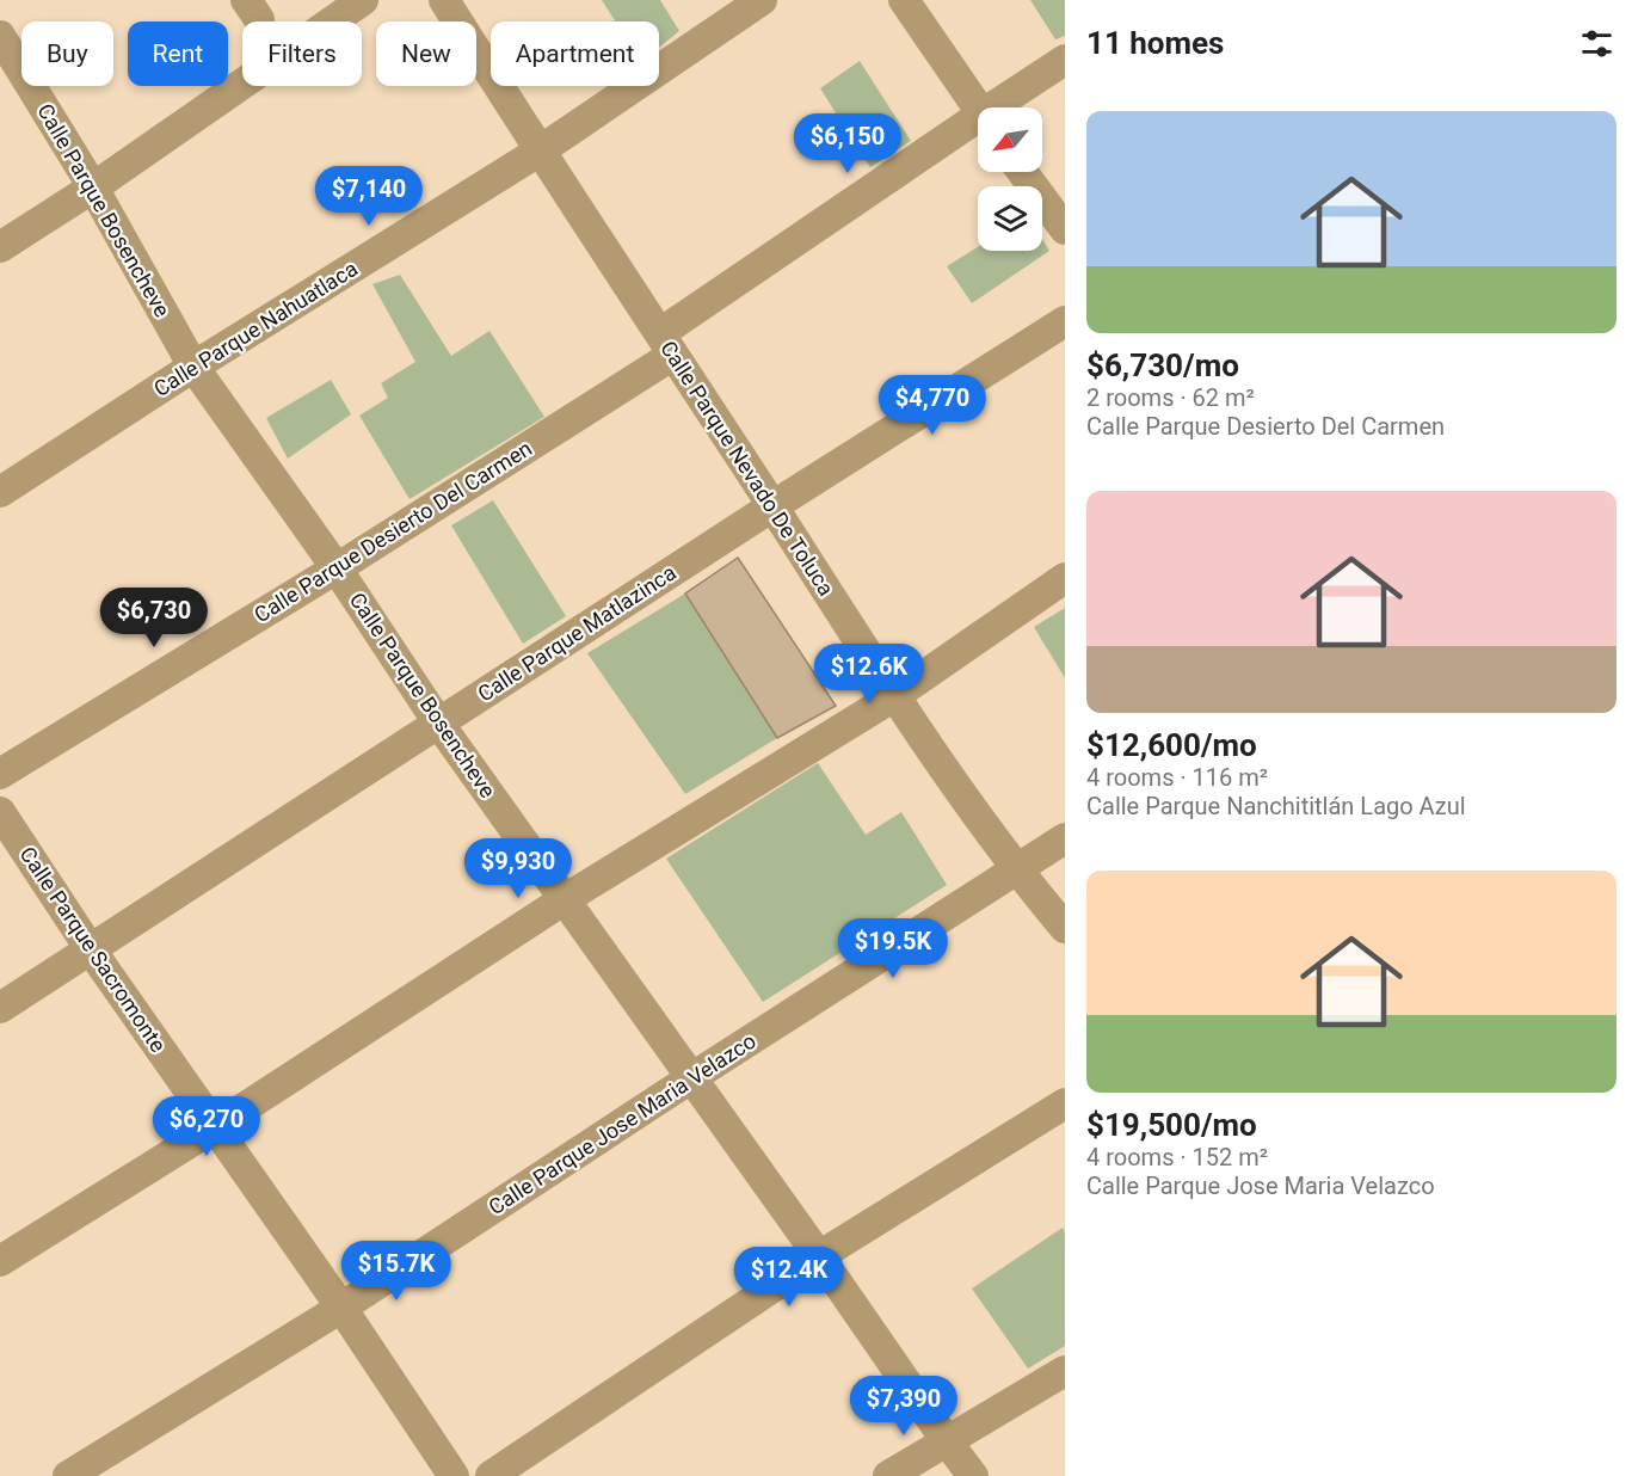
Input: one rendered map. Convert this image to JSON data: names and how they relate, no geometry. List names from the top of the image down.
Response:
{
  "streets": {
    "street": [
      "Calle Parque Bosencheve",
      "Calle Parque Nahuatlaca",
      "Calle Parque Nevado De Toluca",
      "Calle Parque Desierto Del Carmen",
      "Calle Parque Matlazinca",
      "Calle Parque Sacromonte",
      "Calle Parque Jose Maria Velazco"
    ]
  },
  "crossings": [
    ["Calle Parque Bosencheve", "Calle Parque Nahuatlaca"],
    ["Calle Parque Bosencheve", "Calle Parque Desierto Del Carmen"],
    ["Calle Parque Bosencheve", "Calle Parque Matlazinca"],
    ["Calle Parque Bosencheve", "Calle Parque Jose Maria Velazco"],
    ["Calle Parque Nahuatlaca", "Calle Parque Nevado De Toluca"],
    ["Calle Parque Nevado De Toluca", "Calle Parque Desierto Del Carmen"],
    ["Calle Parque Nevado De Toluca", "Calle Parque Matlazinca"],
    ["Calle Parque Nevado De Toluca", "Calle Parque Jose Maria Velazco"],
    ["Calle Parque Matlazinca", "Calle Parque Sacromonte"],
    ["Calle Parque Sacromonte", "Calle Parque Jose Maria Velazco"]
  ],
  "north": "bottom left",
  "page": {
    "heading": "11 homes",
    "chip": [
      "Buy",
      "Rent",
      "Filters",
      "New",
      "Apartment"
    ],
    "list": [
      {
        "name": "$6,730/mo",
        "note": "2 rooms · 62 m² · Calle Parque Desierto Del Carmen"
      },
      {
        "name": "$12,600/mo",
        "note": "4 rooms · 116 m² · Calle Parque Nanchititlán Lago Azul"
      },
      {
        "name": "$19,500/mo",
        "note": "4 rooms · 152 m² · Calle Parque Jose Maria Velazco"
      }
    ],
    "price": [
      "$6,150",
      "$7,140",
      "$4,770",
      "$6,730",
      "$12.6K",
      "$9,930",
      "$19.5K",
      "$6,270",
      "$15.7K",
      "$12.4K",
      "$7,390"
    ]
  }
}
